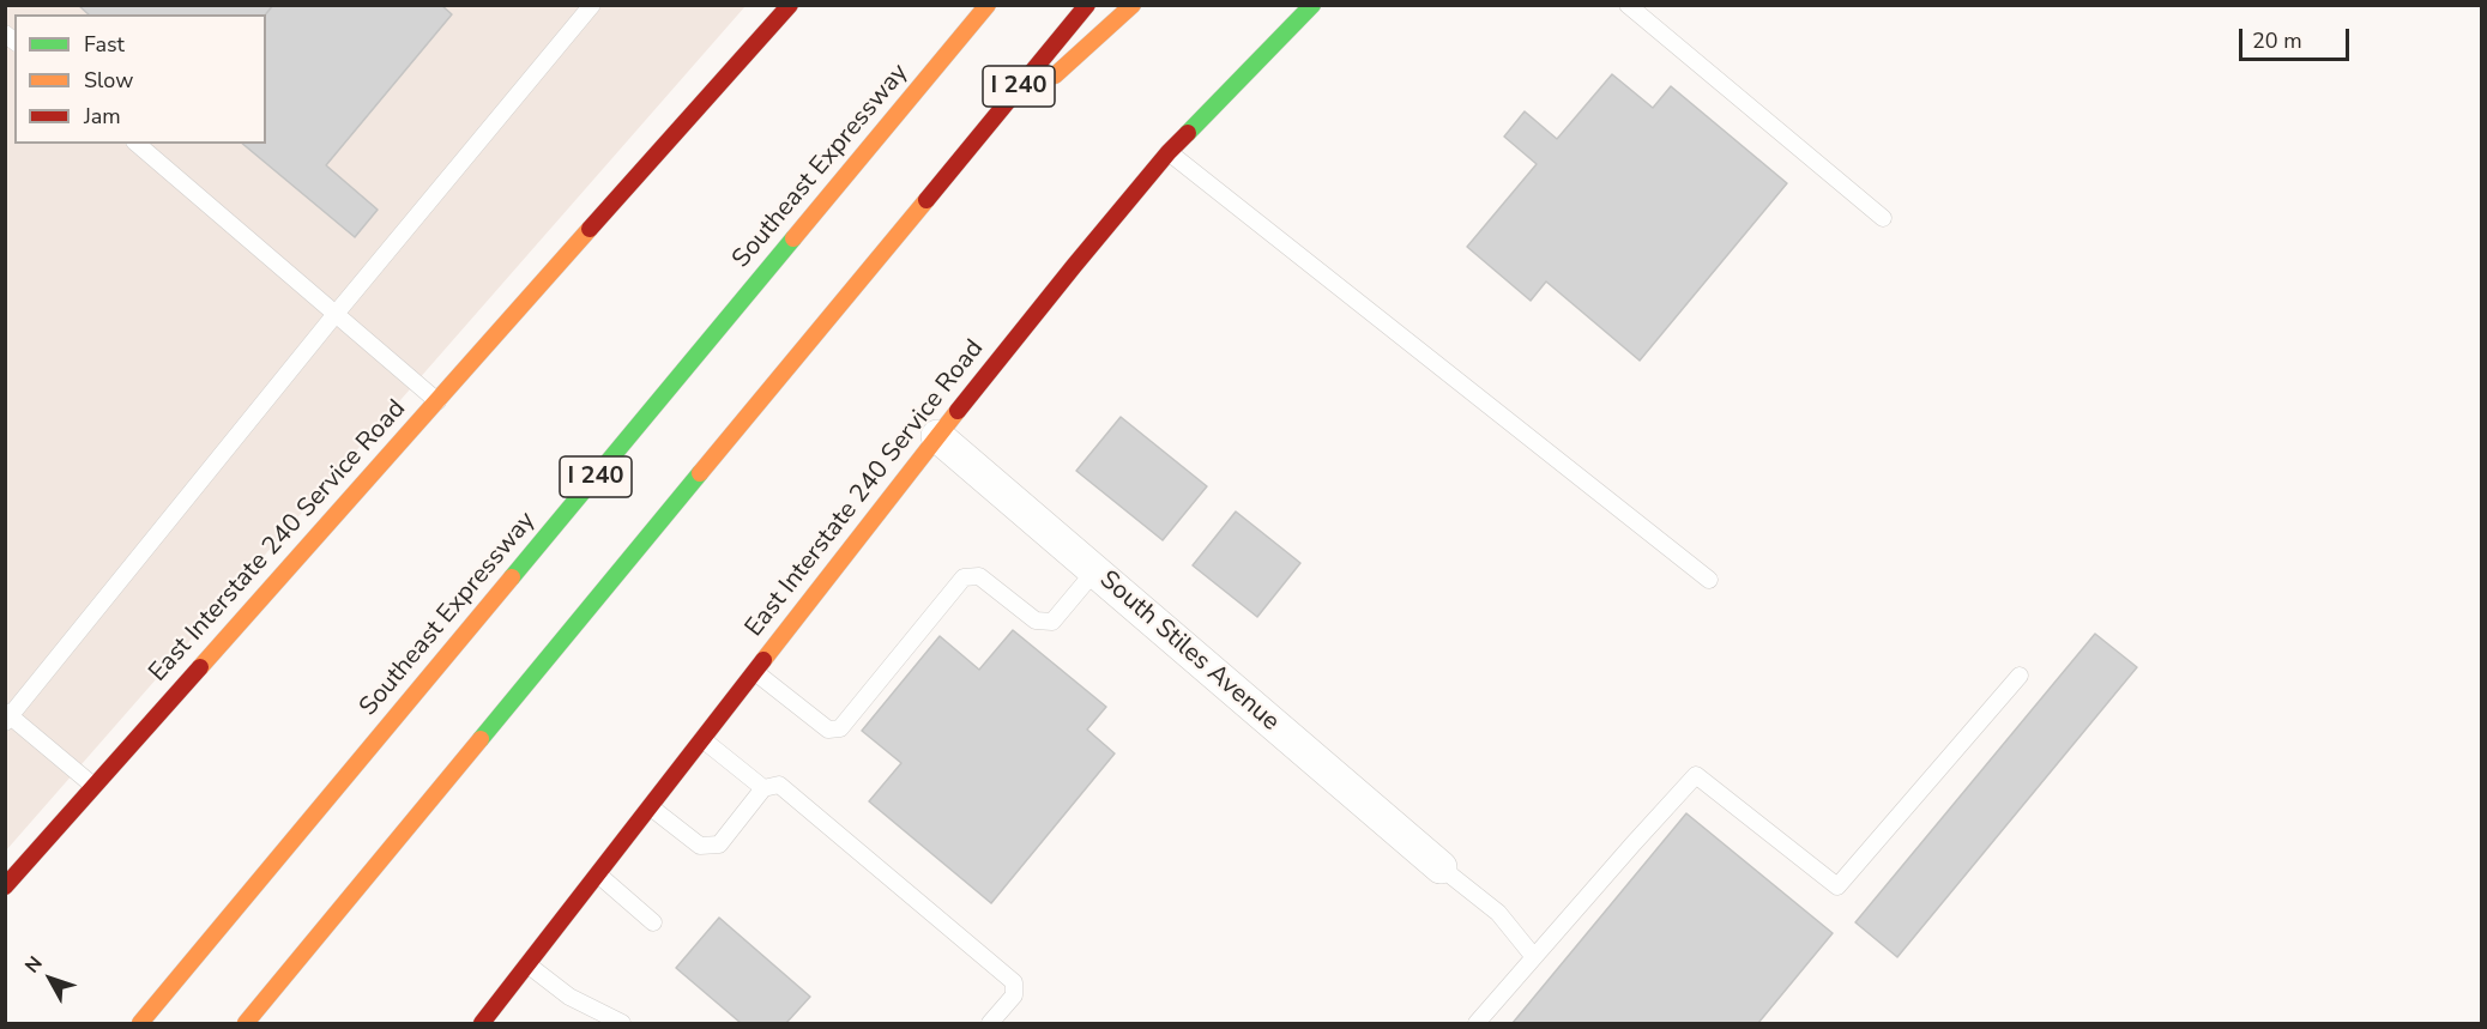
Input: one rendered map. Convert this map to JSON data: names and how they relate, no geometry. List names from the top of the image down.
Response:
{
  "streets": {
    "main road": ["I 240", "Southeast Expressway", "East Interstate 240 Service Road"],
    "street": ["South Stiles Avenue"]
  },
  "crossings": [
    ["East Interstate 240 Service Road", "South Stiles Avenue"]
  ],
  "legend": ["Fast", "Slow", "Jam"],
  "scale_bar": "20 m",
  "north": "top left"
}
